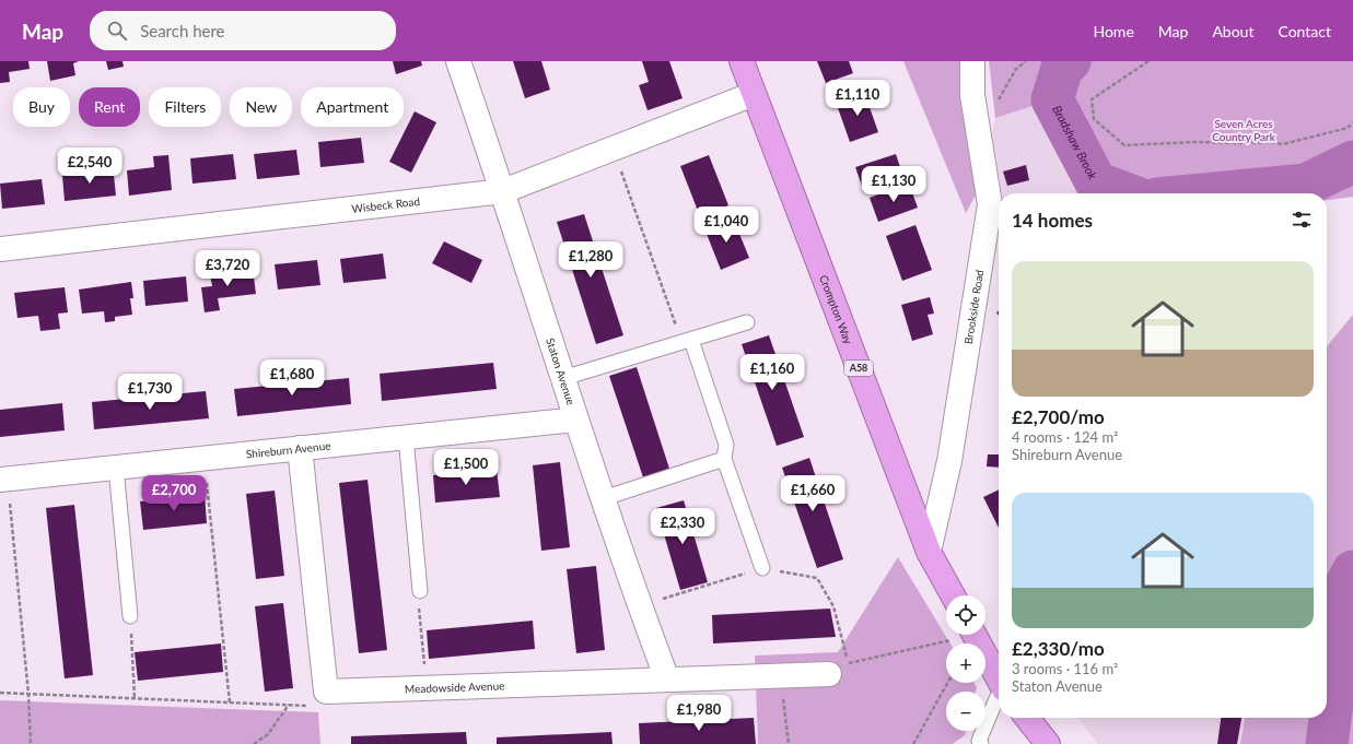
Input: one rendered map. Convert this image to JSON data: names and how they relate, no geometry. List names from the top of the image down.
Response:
{
  "streets": {
    "highway": ["Crompton Way", "A58"],
    "street": [
      "Wisbeck Road",
      "Brookside Road",
      "Staton Avenue",
      "Shireburn Avenue",
      "Meadowside Avenue"
    ]
  },
  "crossings": [
    ["Wisbeck Road", "Crompton Way"],
    ["Wisbeck Road", "Staton Avenue"],
    ["Brookside Road", "Crompton Way"],
    ["Staton Avenue", "Shireburn Avenue"],
    ["Staton Avenue", "Meadowside Avenue"]
  ],
  "water": ["Bradshaw Brook"],
  "parks": ["Seven Acres Country Park"],
  "page": {
    "header": "Map",
    "search": "Search here",
    "nav": [
      "Home",
      "Map",
      "About",
      "Contact"
    ],
    "price": [
      "£1,110",
      "£2,540",
      "£1,130",
      "£1,040",
      "£1,280",
      "£3,720",
      "£1,160",
      "£1,680",
      "£1,730",
      "£1,500",
      "£2,700",
      "£1,660",
      "£2,330",
      "£1,980"
    ],
    "chip": [
      "Buy",
      "Rent",
      "Filters",
      "New",
      "Apartment"
    ],
    "heading": "14 homes",
    "list": [
      {
        "name": "£2,700/mo",
        "note": "4 rooms · 124 m² · Shireburn Avenue"
      },
      {
        "name": "£2,330/mo",
        "note": "3 rooms · 116 m² · Staton Avenue"
      }
    ],
    "map_buttons": ["+", "−"]
  }
}
